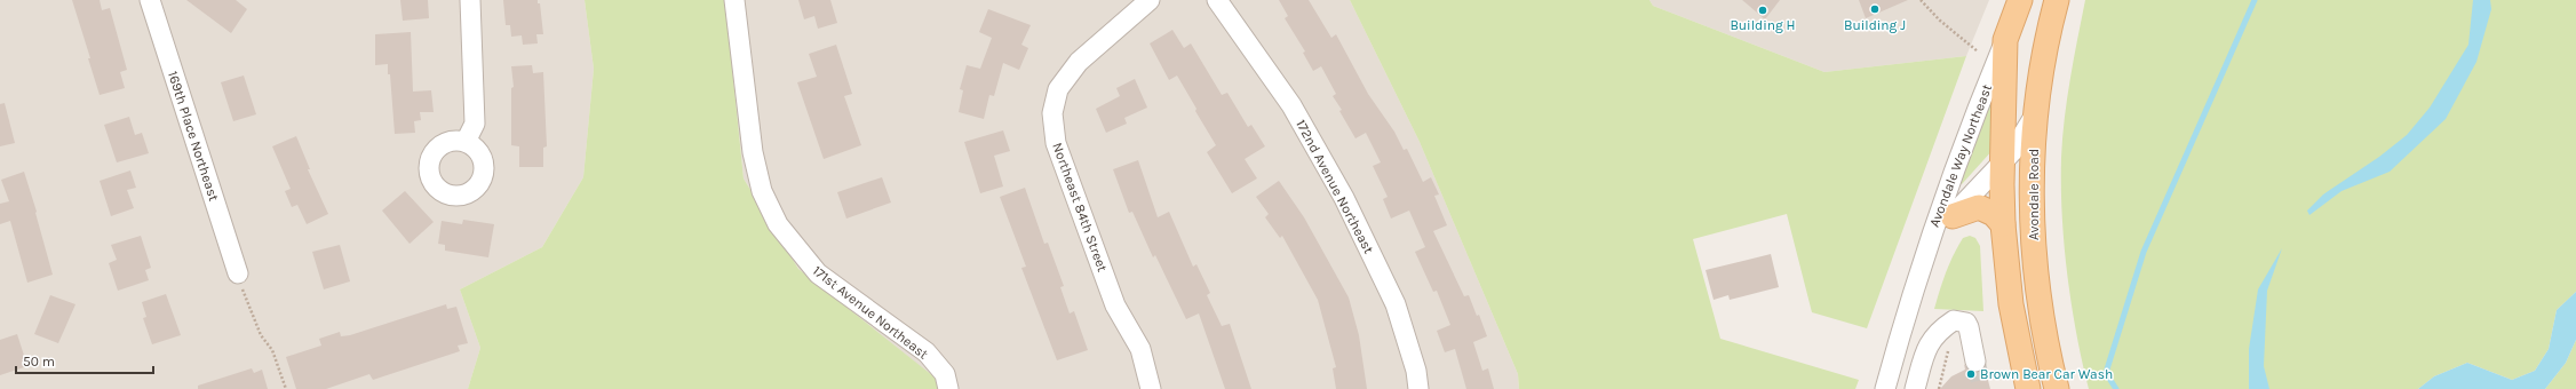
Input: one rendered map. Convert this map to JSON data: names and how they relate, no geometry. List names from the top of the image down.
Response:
{
  "streets": {
    "main road": ["Avondale Road"],
    "street": [
      "169th Place Northeast",
      "Avondale Way Northeast",
      "172nd Avenue Northeast",
      "Northeast 84th Street",
      "171st Avenue Northeast"
    ]
  },
  "crossings": [
    ["Avondale Way Northeast", "Avondale Road"]
  ],
  "places": ["Building J", "Building H", "Brown Bear Car Wash"],
  "scale_bar": "50 m"
}
